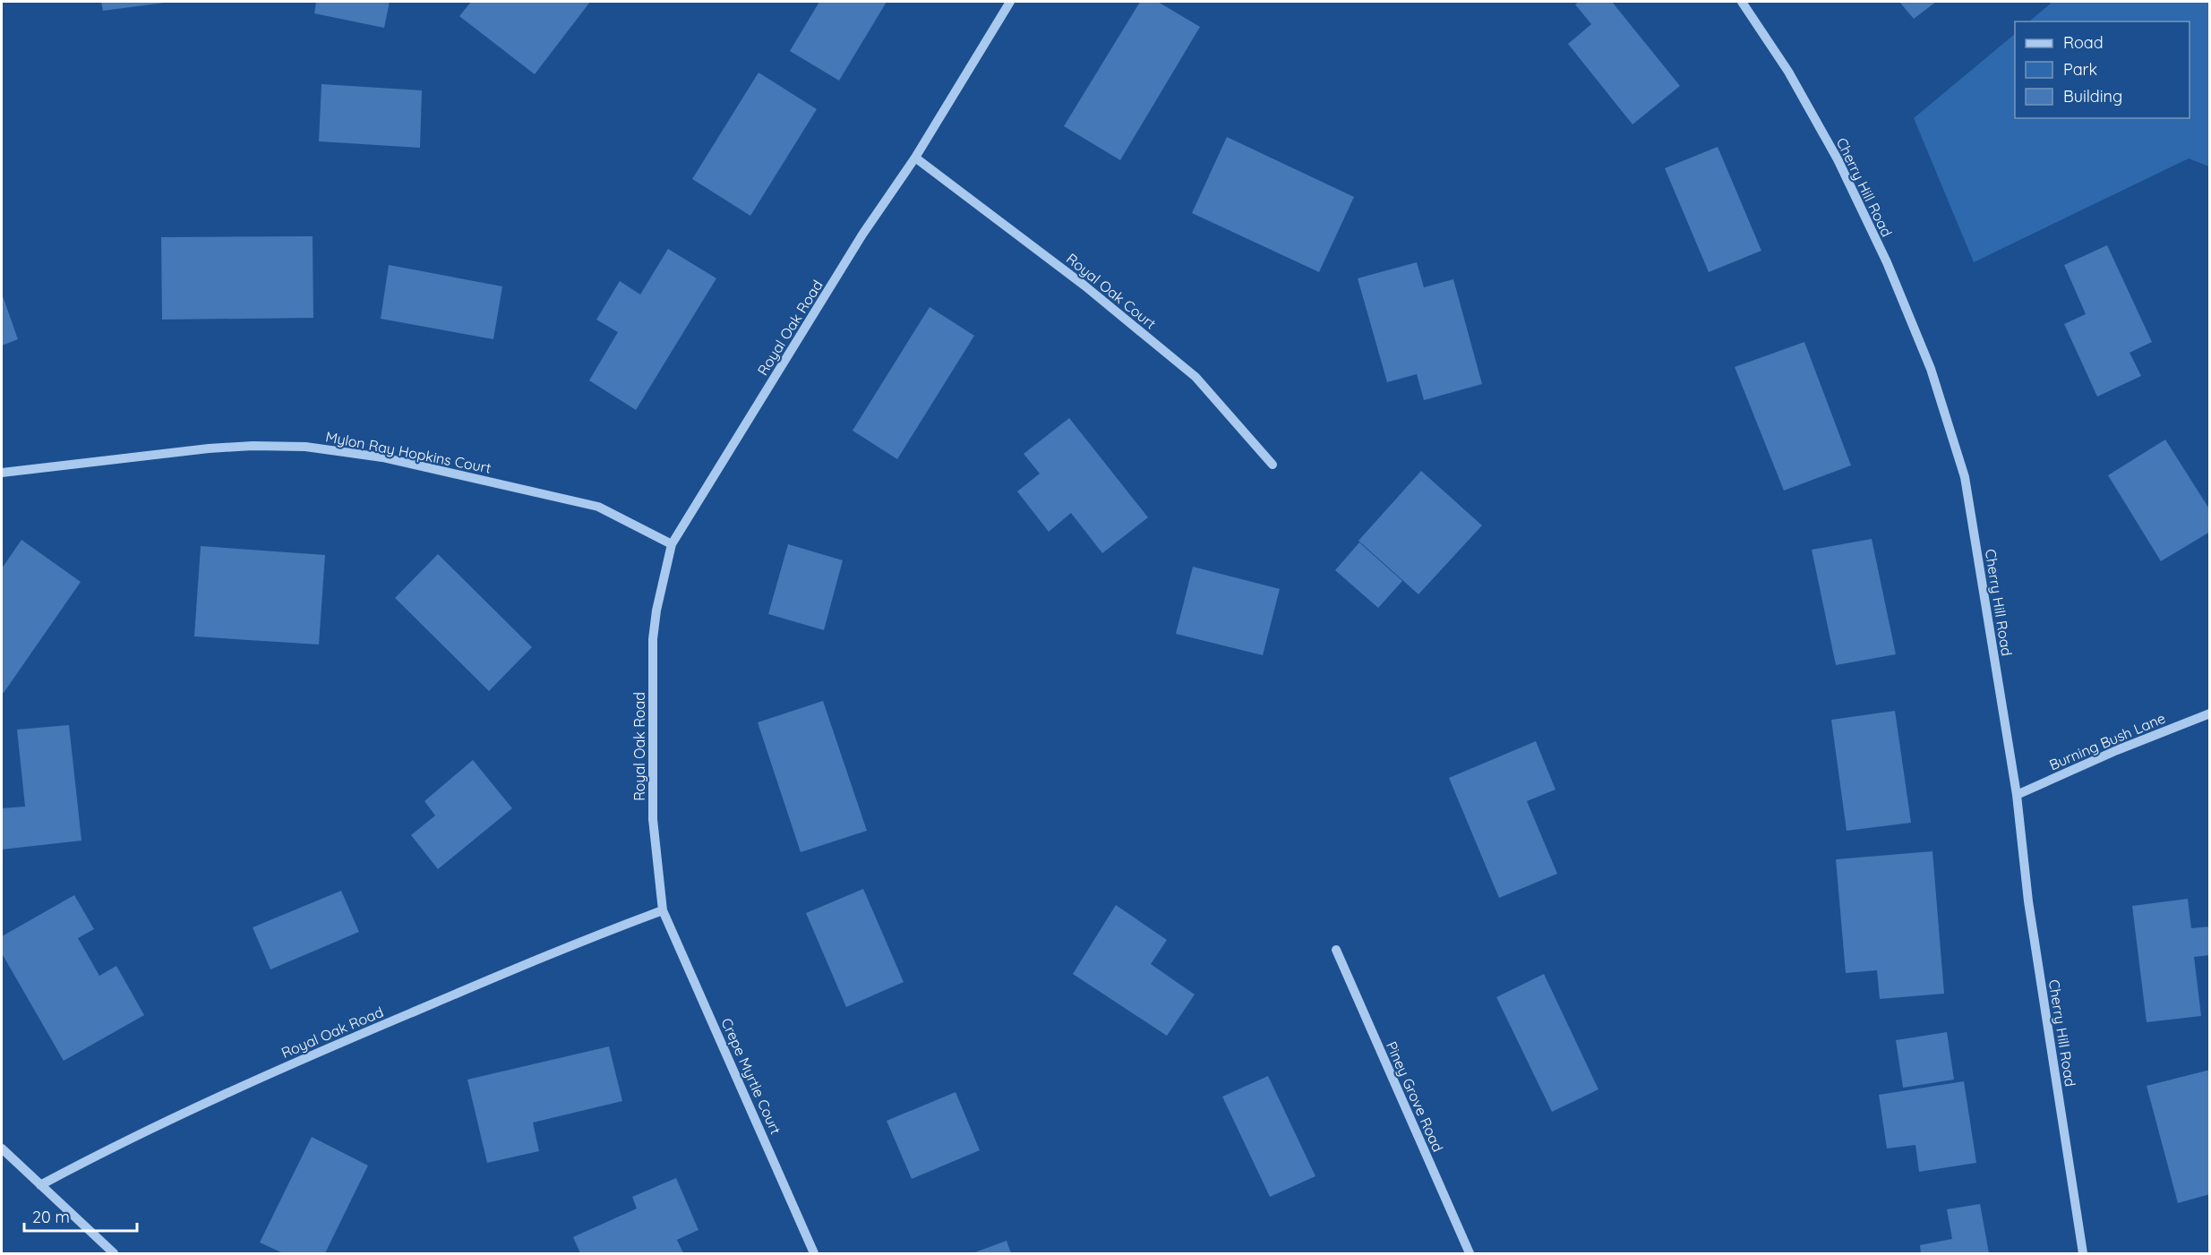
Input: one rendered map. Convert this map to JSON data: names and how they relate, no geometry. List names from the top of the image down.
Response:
{
  "streets": {
    "street": [
      "Cherry Hill Road",
      "Royal Oak Court",
      "Royal Oak Road",
      "Mylon Ray Hopkins Court",
      "Burning Bush Lane",
      "Crepe Myrtle Court",
      "Piney Grove Road"
    ]
  },
  "crossings": [
    ["Cherry Hill Road", "Burning Bush Lane"],
    ["Royal Oak Court", "Royal Oak Road"],
    ["Royal Oak Road", "Mylon Ray Hopkins Court"],
    ["Royal Oak Road", "Crepe Myrtle Court"]
  ],
  "legend": ["Road", "Park", "Building"],
  "scale_bar": "20 m"
}
